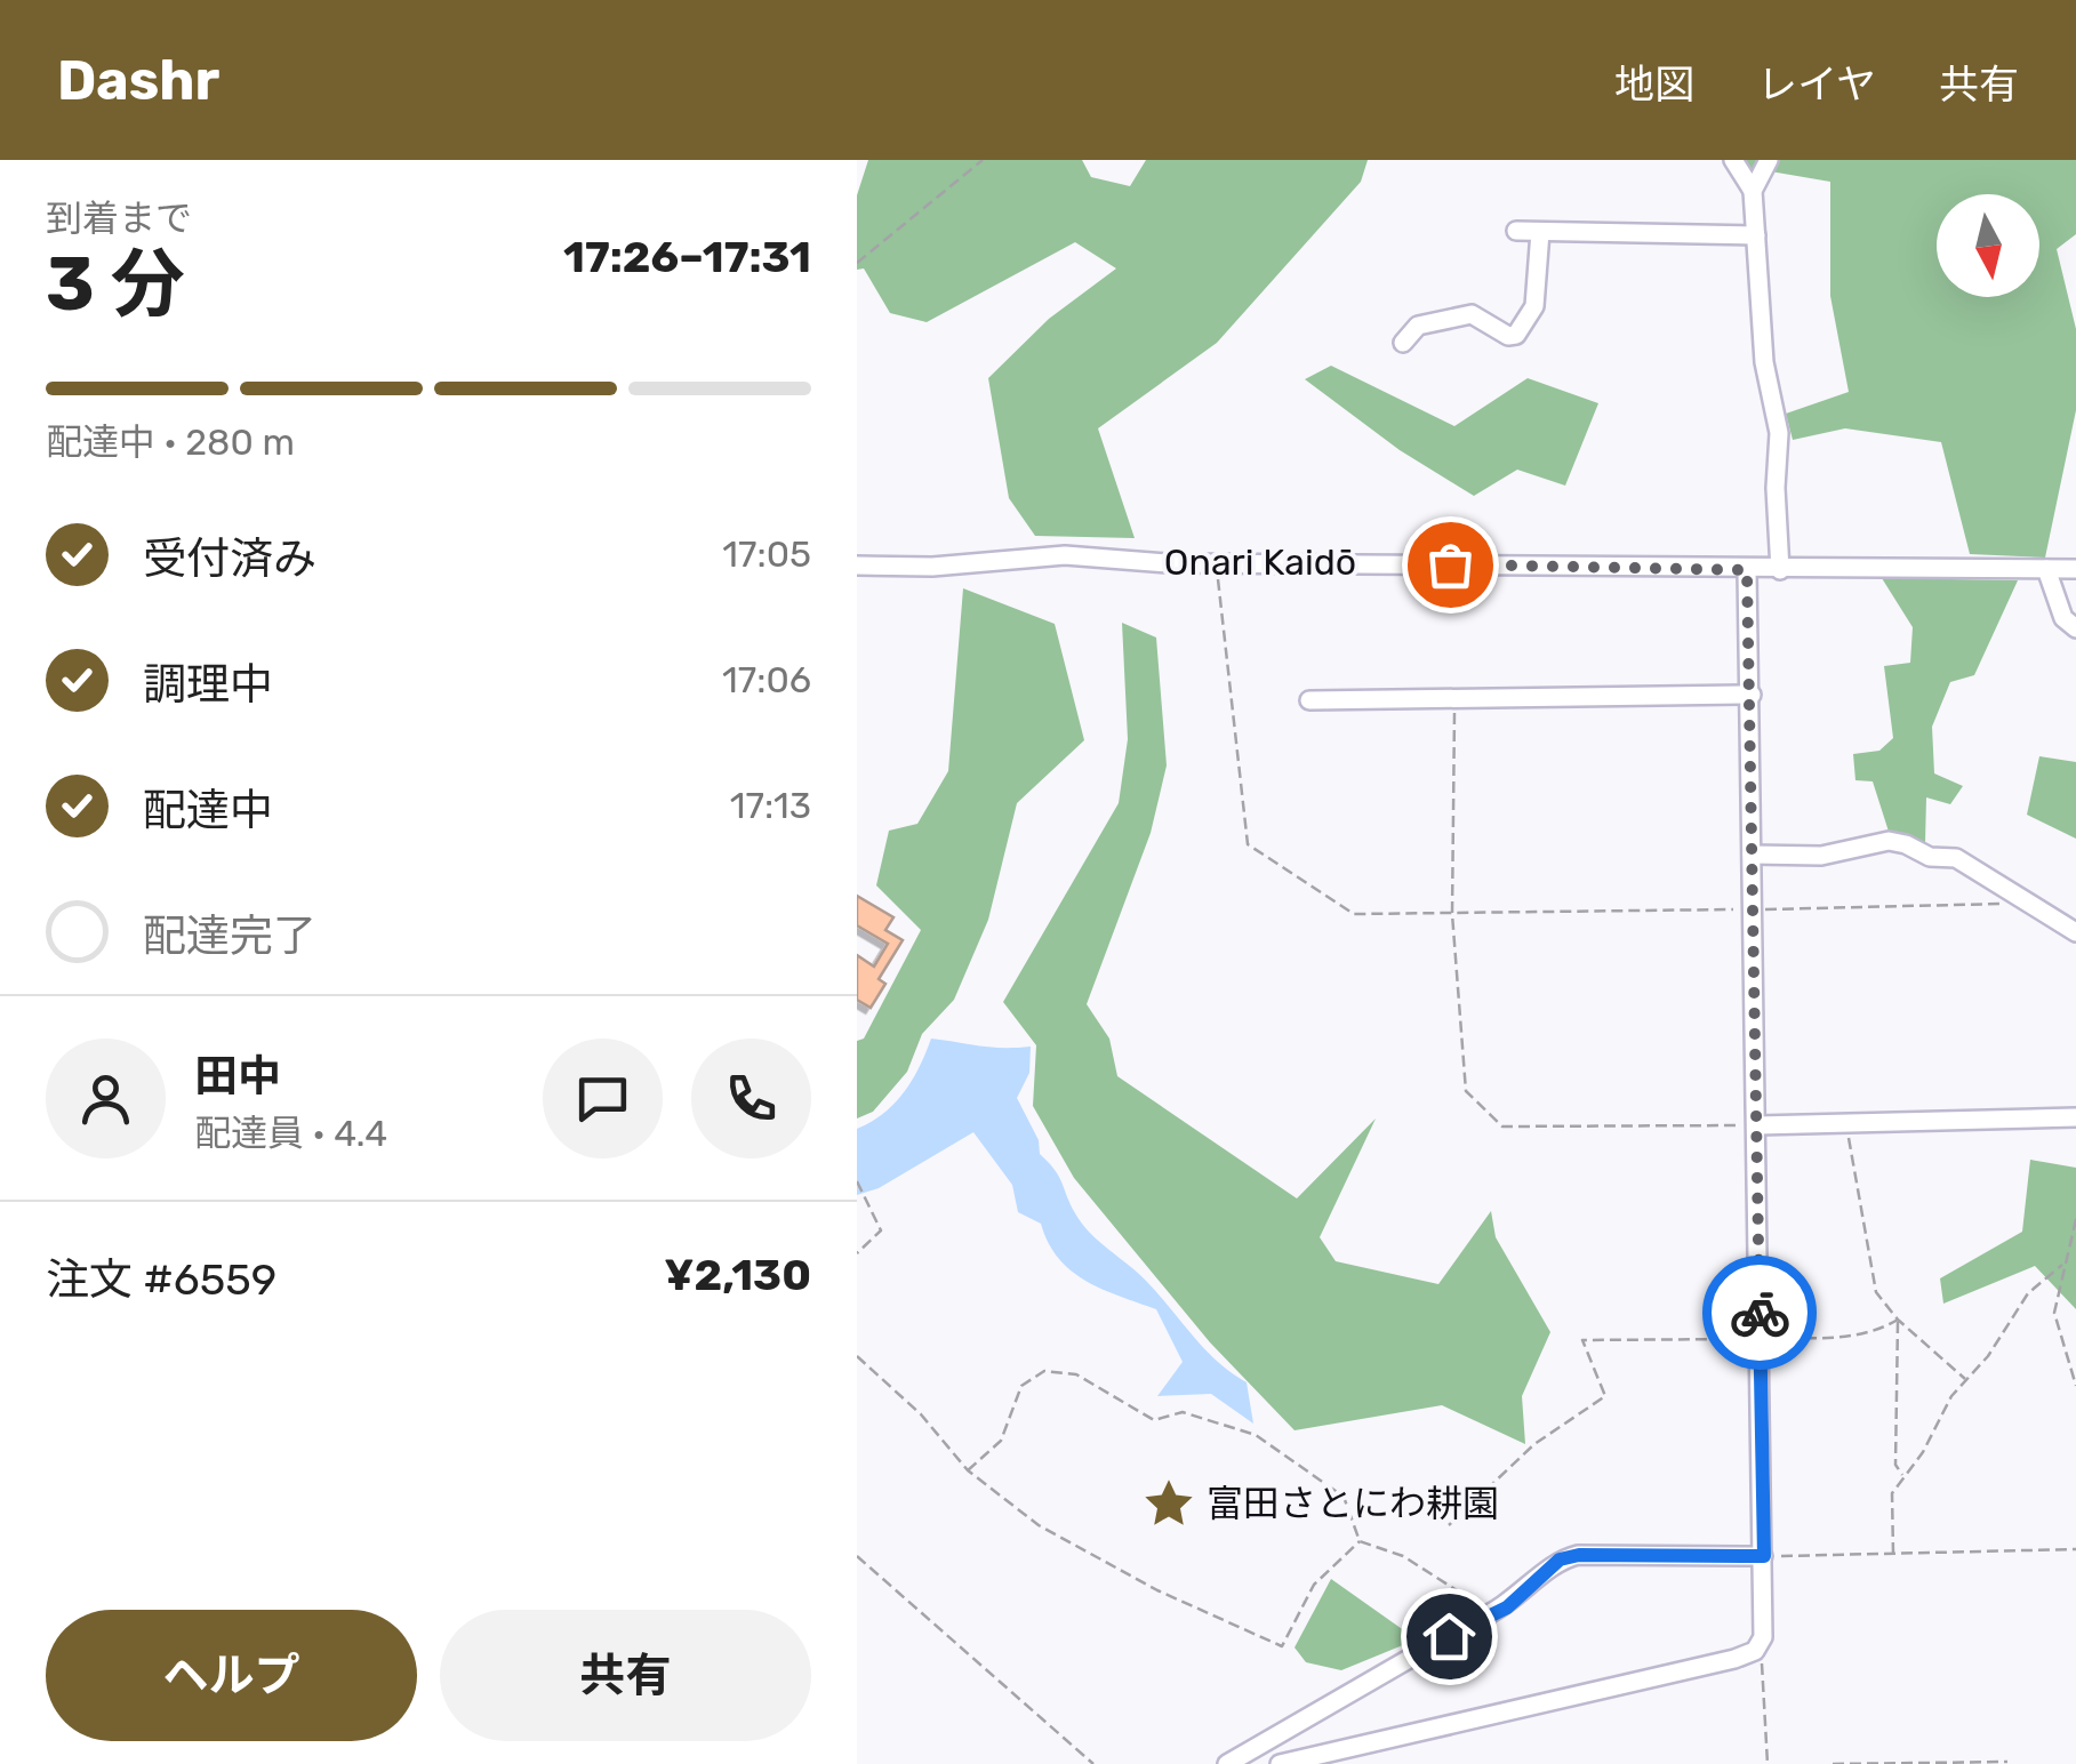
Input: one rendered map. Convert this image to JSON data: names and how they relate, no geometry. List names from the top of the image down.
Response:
{
  "streets": {
    "street": ["Onari Kaidō"]
  },
  "places": {
    "place": ["富田さとにわ耕園"]
  },
  "north": "bottom",
  "page": {
    "header": "Dashr",
    "nav": ["地図", "レイヤ", "共有"],
    "heading": ["3 分", "到着まで", "17:26–17:31"],
    "panel": [
      "田中",
      "配達員 · 4.4",
      "注文 #6559",
      "¥2,130"
    ],
    "bar": "配達中 · 280 m",
    "list": [
      ["受付済み", "17:05"],
      ["調理中", "17:06"],
      ["配達中", "17:13"],
      "配達完了"
    ],
    "buttons": ["ヘルプ", "共有"]
  }
}
